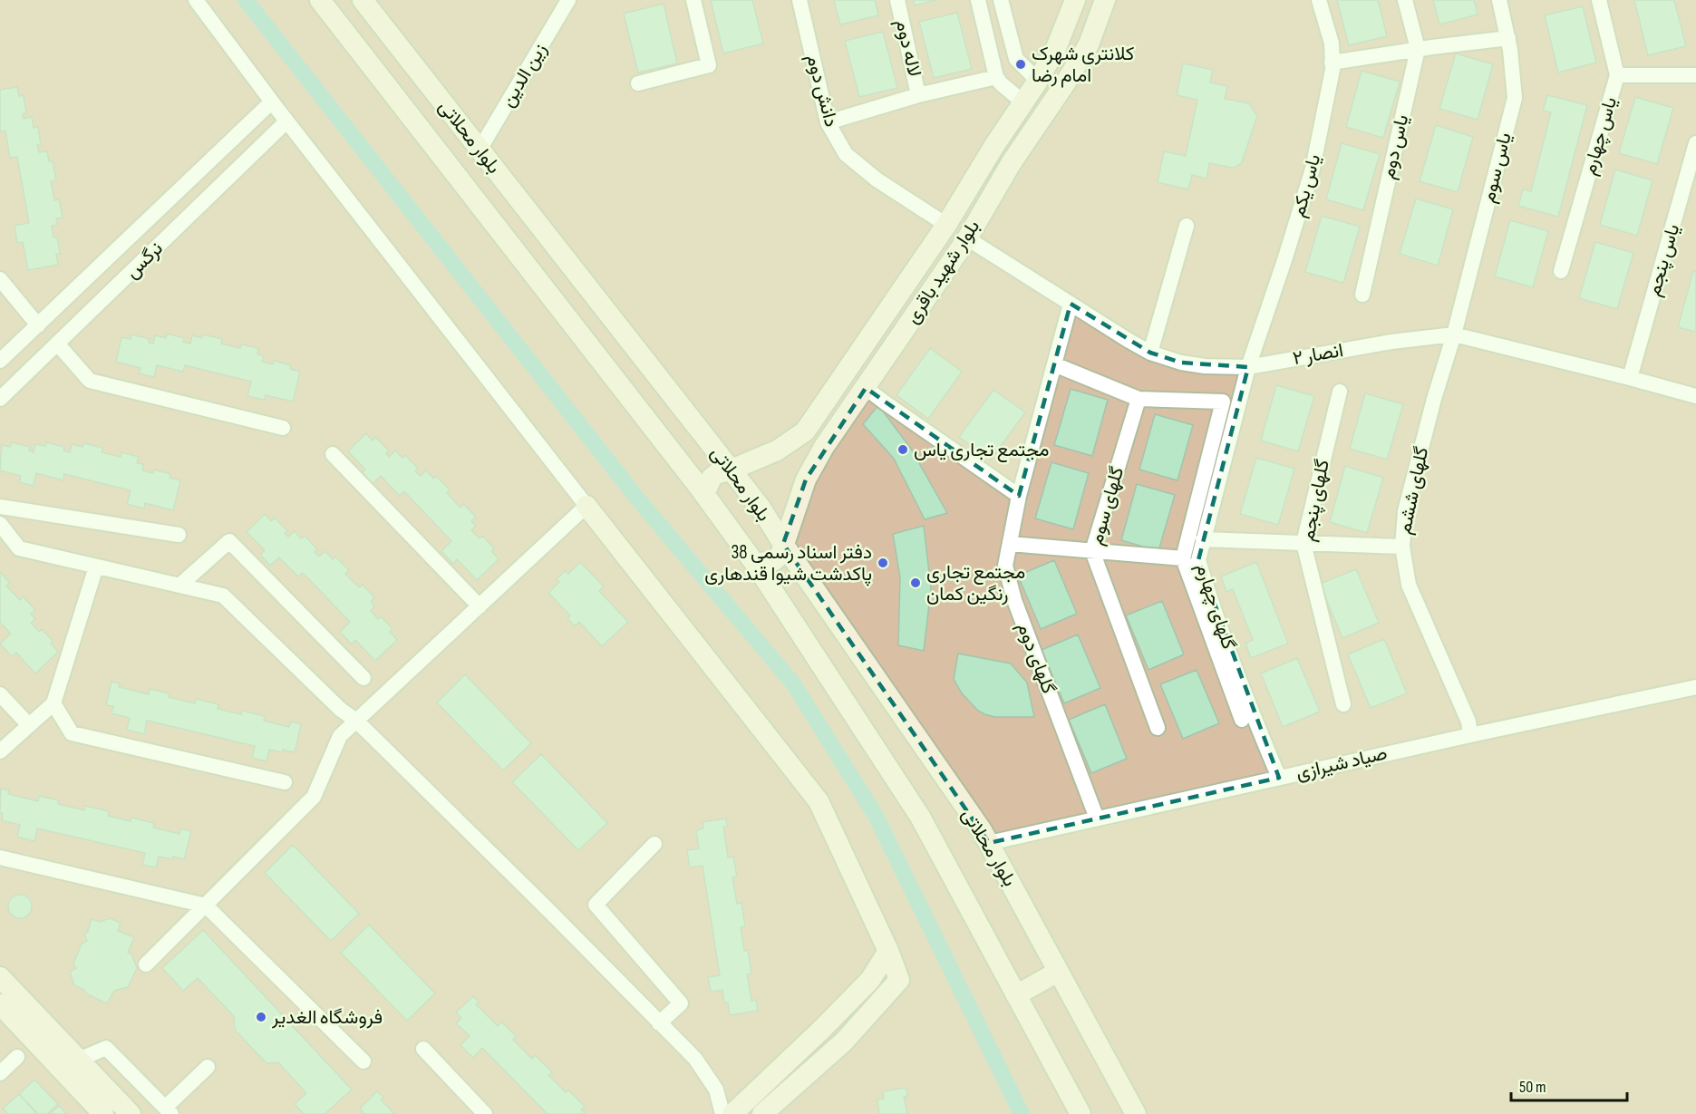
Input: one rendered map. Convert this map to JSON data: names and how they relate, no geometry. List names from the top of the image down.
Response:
{
  "streets": {
    "street": [
      "لاله دوم",
      "زین الدین",
      "دانش دوم",
      "یاس چهارم",
      "بلوار محلاتی",
      "یاس دوم",
      "یاس سوم",
      "یاس یکم",
      "نرگس",
      "یاس پنجم",
      "بلوار شهید باقری",
      "انصار ۲",
      "گلهای ششم",
      "گلهای پنجم",
      "گلهای سوم",
      "گلهای چهارم",
      "گلهای دوم",
      "صیاد شیرازی"
    ]
  },
  "crossings": [
    ["زین الدین", "بلوار محلاتی"],
    ["دانش دوم", "بلوار شهید باقری"],
    ["بلوار محلاتی", "بلوار شهید باقری"],
    ["بلوار محلاتی", "صیاد شیرازی"],
    ["یاس سوم", "انصار ۲"],
    ["یاس سوم", "گلهای ششم"],
    ["یاس یکم", "انصار ۲"],
    ["یاس یکم", "گلهای چهارم"],
    ["یاس پنجم", "انصار ۲"],
    ["بلوار شهید باقری", "انصار ۲"],
    ["انصار ۲", "گلهای ششم"],
    ["انصار ۲", "گلهای چهارم"],
    ["انصار ۲", "گلهای دوم"],
    ["گلهای ششم", "صیاد شیرازی"],
    ["گلهای چهارم", "صیاد شیرازی"],
    ["گلهای دوم", "صیاد شیرازی"]
  ],
  "places": [
    "کلانتری شهرک امام رضا",
    "مجتمع تجاری یاس",
    "دفتر اسناد رسمی 38 پاکدشت شیوا قندهاری",
    "مجتمع تجاری رنگین کمان",
    "فروشگاه الغدیر"
  ],
  "scale_bar": "50 m"
}
